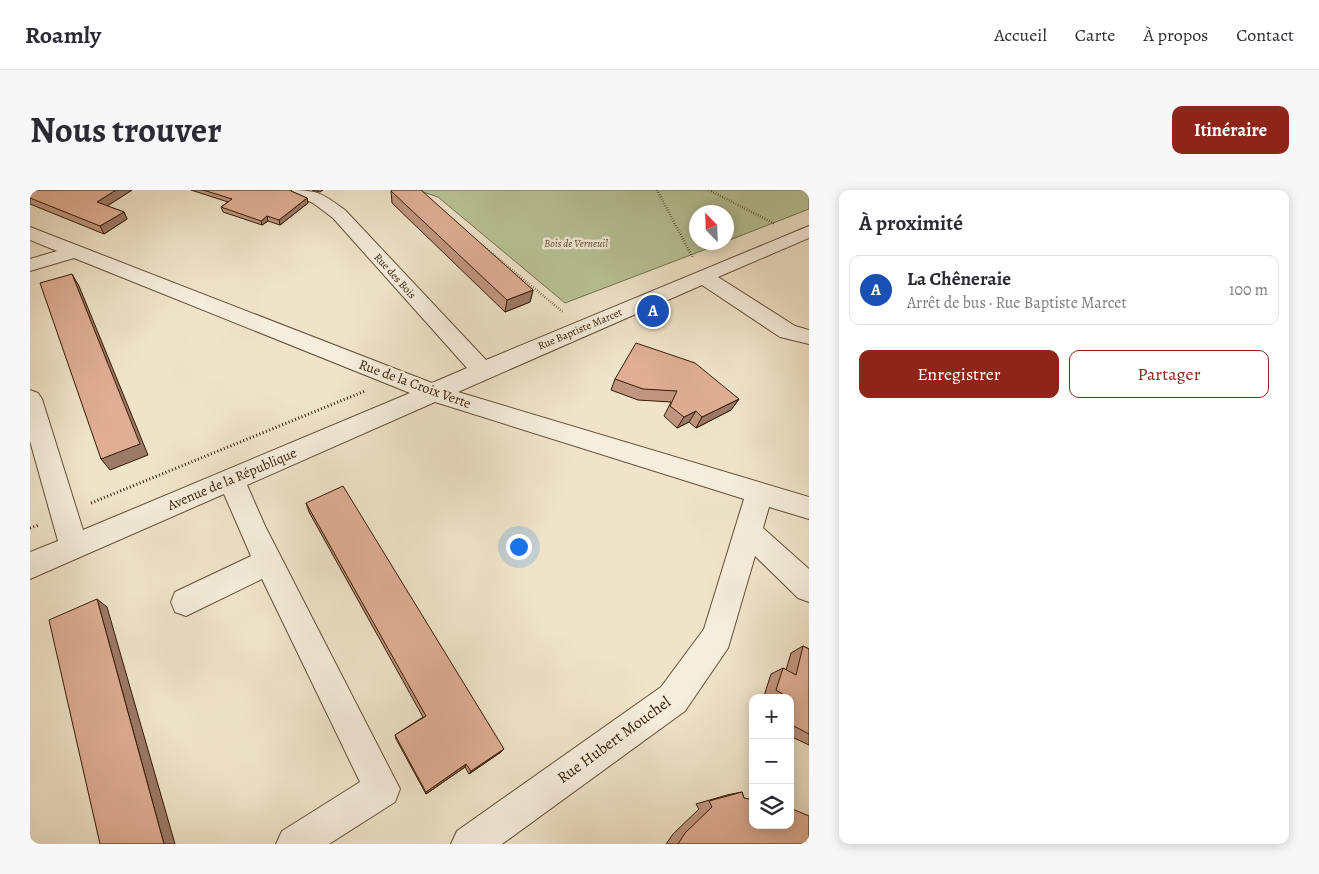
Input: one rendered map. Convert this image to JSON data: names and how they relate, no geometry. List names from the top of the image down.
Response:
{
  "streets": {
    "street": [
      "Rue des Bois",
      "Rue Baptiste Marcet",
      "Rue de la Croix Verte",
      "Avenue de la République",
      "Rue Hubert Mouchel"
    ]
  },
  "crossings": [
    ["Rue des Bois", "Rue Baptiste Marcet"],
    ["Rue Baptiste Marcet", "Rue de la Croix Verte"],
    ["Rue Baptiste Marcet", "Avenue de la République"],
    ["Rue de la Croix Verte", "Avenue de la République"],
    ["Rue de la Croix Verte", "Rue Hubert Mouchel"]
  ],
  "parks": ["Bois de Verneuil"],
  "north": "top left",
  "page": {
    "header": "Roamly",
    "nav": [
      "Accueil",
      "Carte",
      "À propos",
      "Contact"
    ],
    "title": "Nous trouver",
    "buttons": [
      "Itinéraire",
      ["Enregistrer", "Partager"]
    ],
    "heading": "À proximité",
    "list": [
      {
        "mark": "A",
        "name": "La Chêneraie",
        "note": "Arrêt de bus · Rue Baptiste Marcet",
        "value": "100 m"
      }
    ],
    "pins": "A",
    "map_buttons": ["+", "−"]
  }
}
